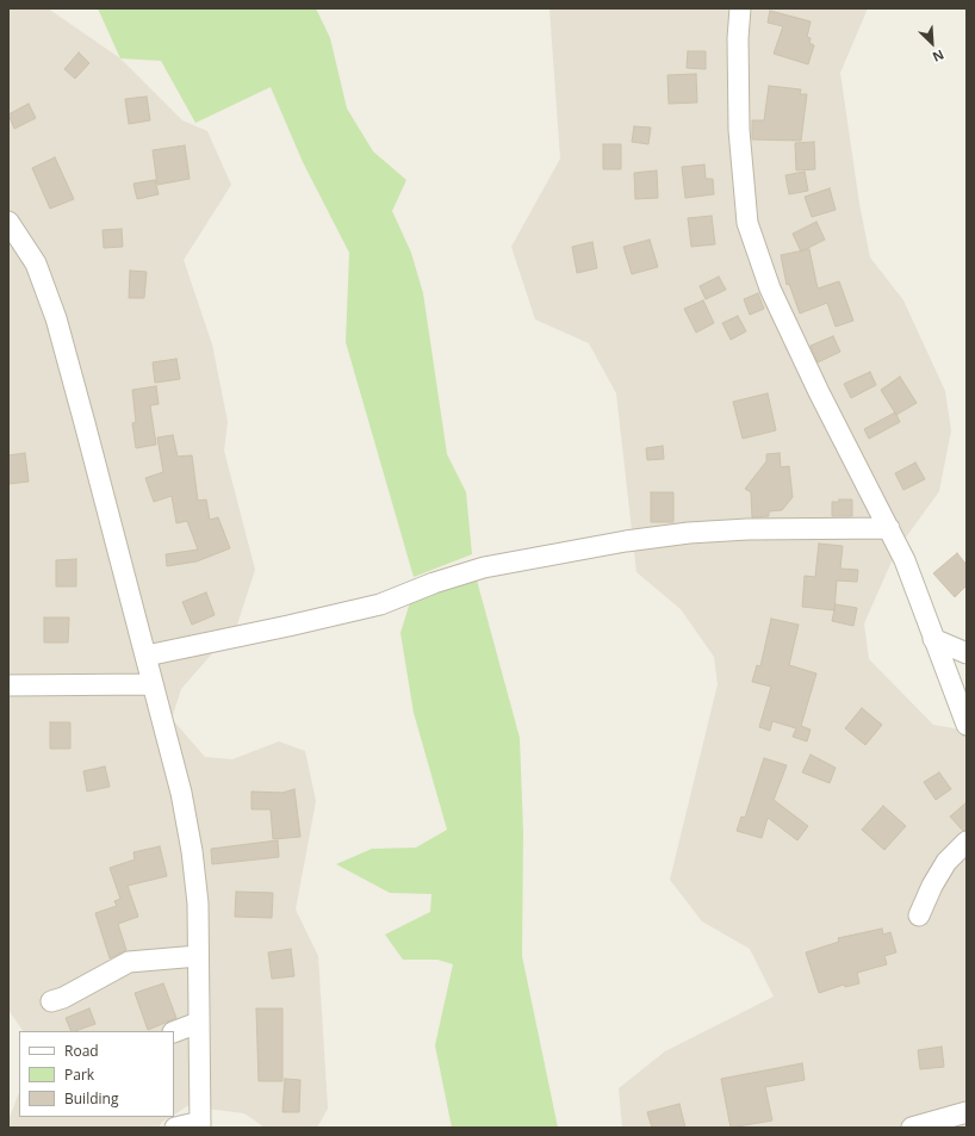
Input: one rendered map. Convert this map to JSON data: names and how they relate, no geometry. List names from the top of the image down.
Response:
{
  "legend": ["Road", "Park", "Building"],
  "north": "bottom right"
}
